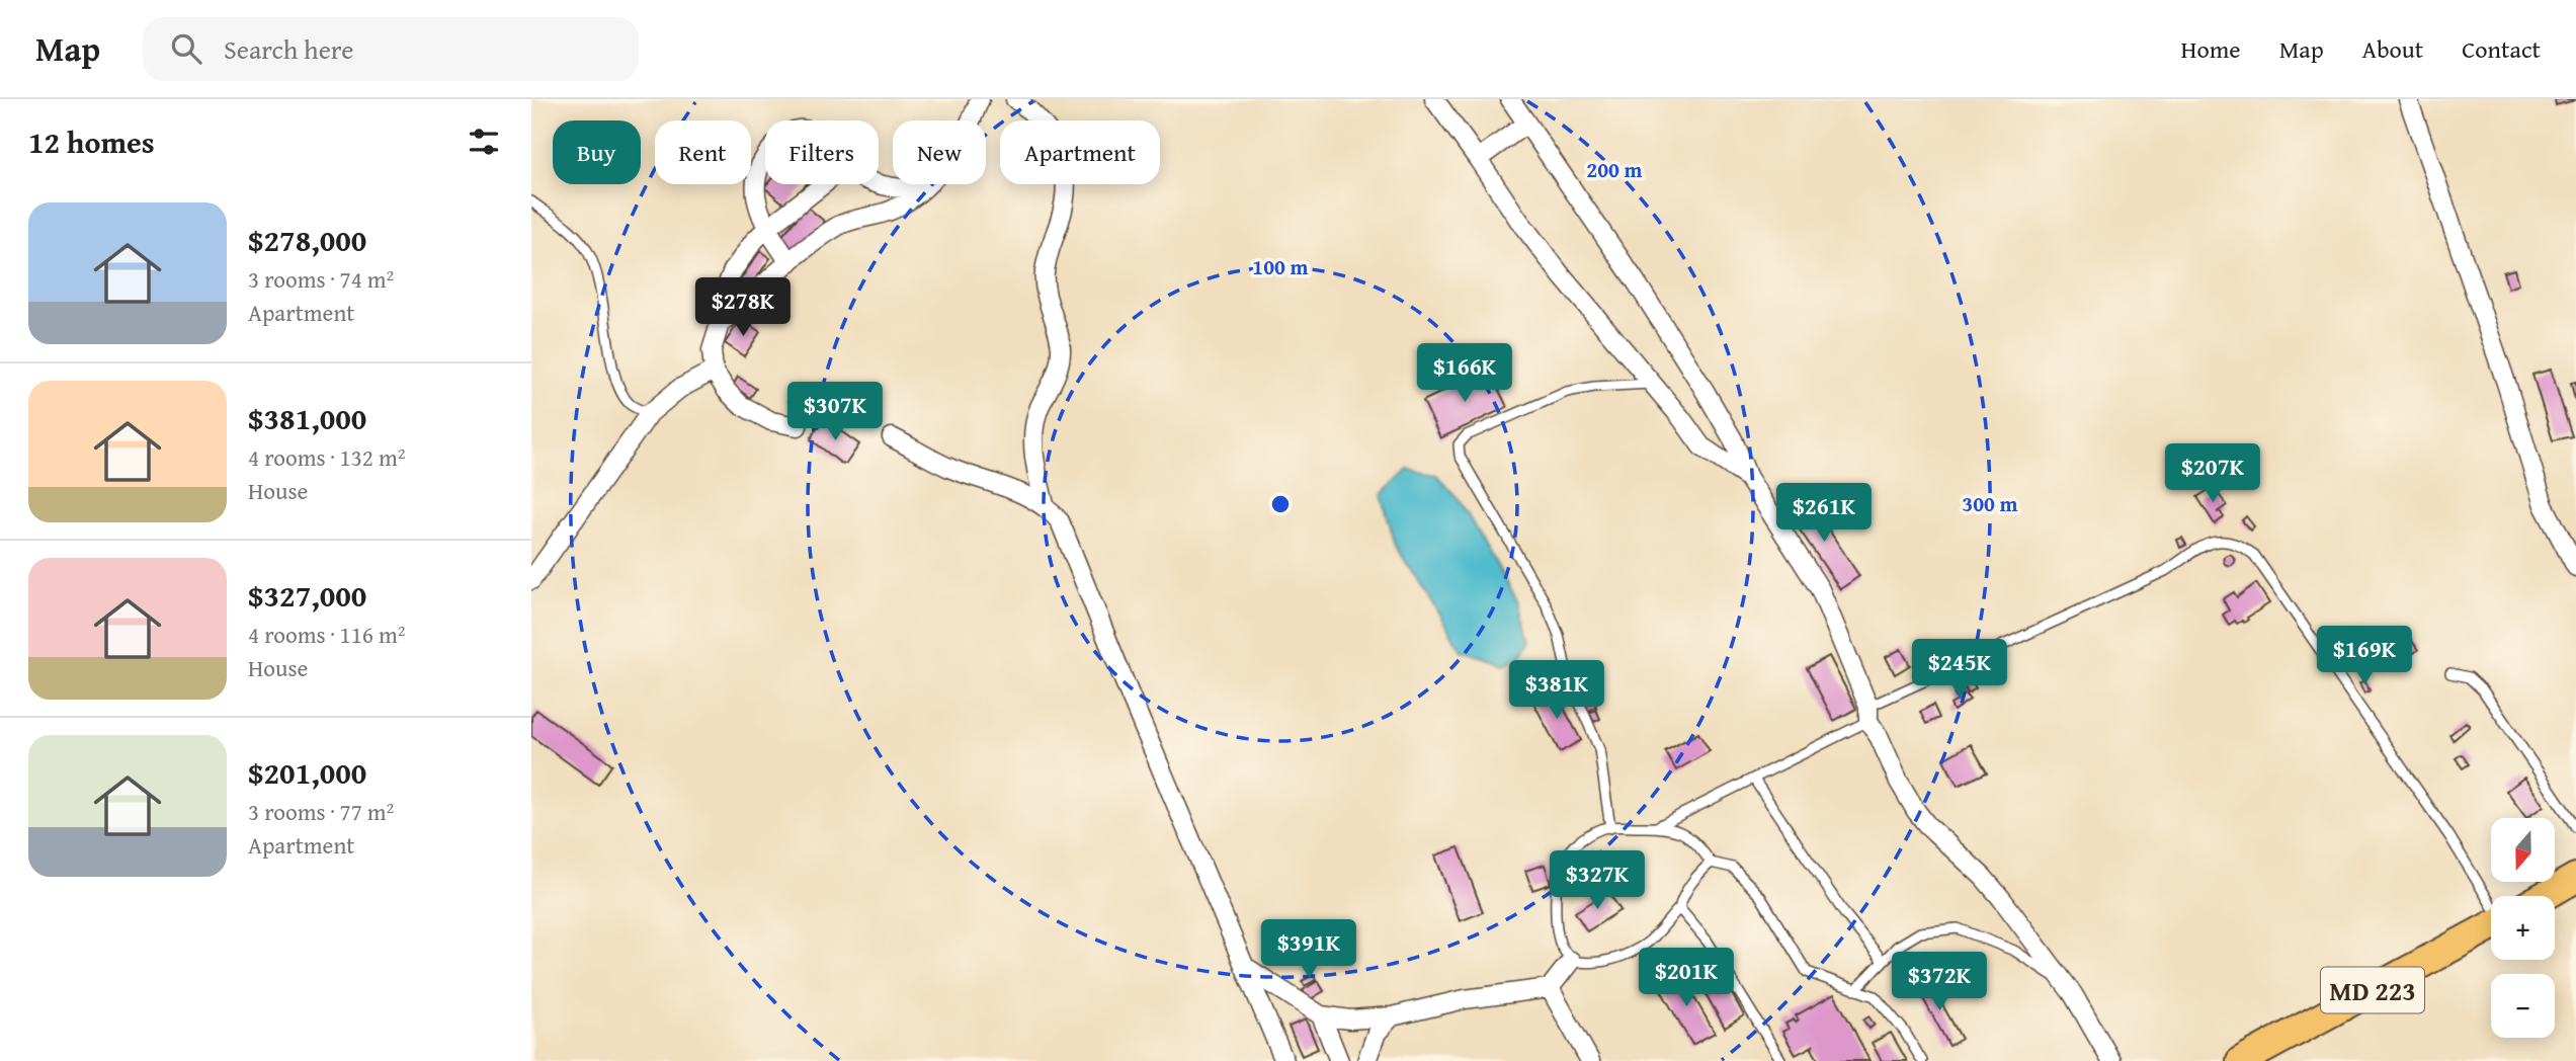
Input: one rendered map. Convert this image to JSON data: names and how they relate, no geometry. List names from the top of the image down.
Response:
{
  "streets": {
    "main road": ["MD 223"]
  },
  "north": "bottom",
  "page": {
    "header": "Map",
    "search": "Search here",
    "nav": [
      "Home",
      "Map",
      "About",
      "Contact"
    ],
    "heading": "12 homes",
    "chip": [
      "Buy",
      "Rent",
      "Filters",
      "New",
      "Apartment"
    ],
    "list": [
      {
        "name": "$278,000",
        "note": "3 rooms · 74 m² · Apartment"
      },
      {
        "name": "$381,000",
        "note": "4 rooms · 132 m² · House"
      },
      {
        "name": "$327,000",
        "note": "4 rooms · 116 m² · House"
      },
      {
        "name": "$201,000",
        "note": "3 rooms · 77 m² · Apartment"
      }
    ],
    "price": [
      "$278K",
      "$166K",
      "$307K",
      "$207K",
      "$261K",
      "$169K",
      "$245K",
      "$381K",
      "$327K",
      "$391K",
      "$201K",
      "$372K"
    ],
    "map_buttons": ["+", "−"]
  },
  "rings": ["200 m", "100 m", "300 m"]
}
